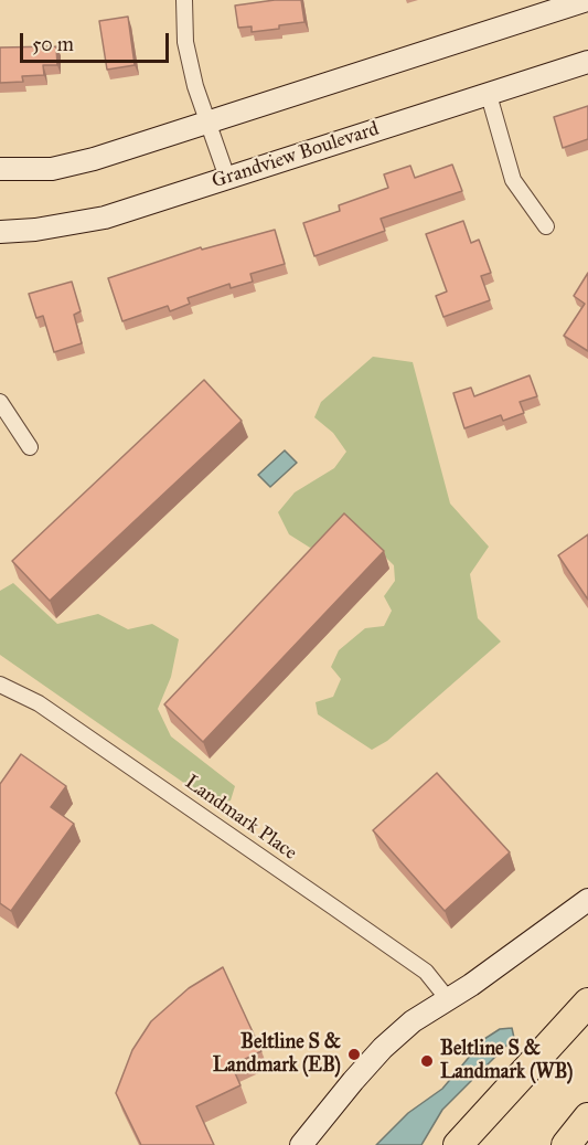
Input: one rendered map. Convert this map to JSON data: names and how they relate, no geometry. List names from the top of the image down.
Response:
{
  "streets": {
    "street": ["Grandview Boulevard", "Landmark Place"]
  },
  "places": ["Beltline S & Landmark (EB)", "Beltline S & Landmark (WB)"],
  "scale_bar": "50 m"
}
